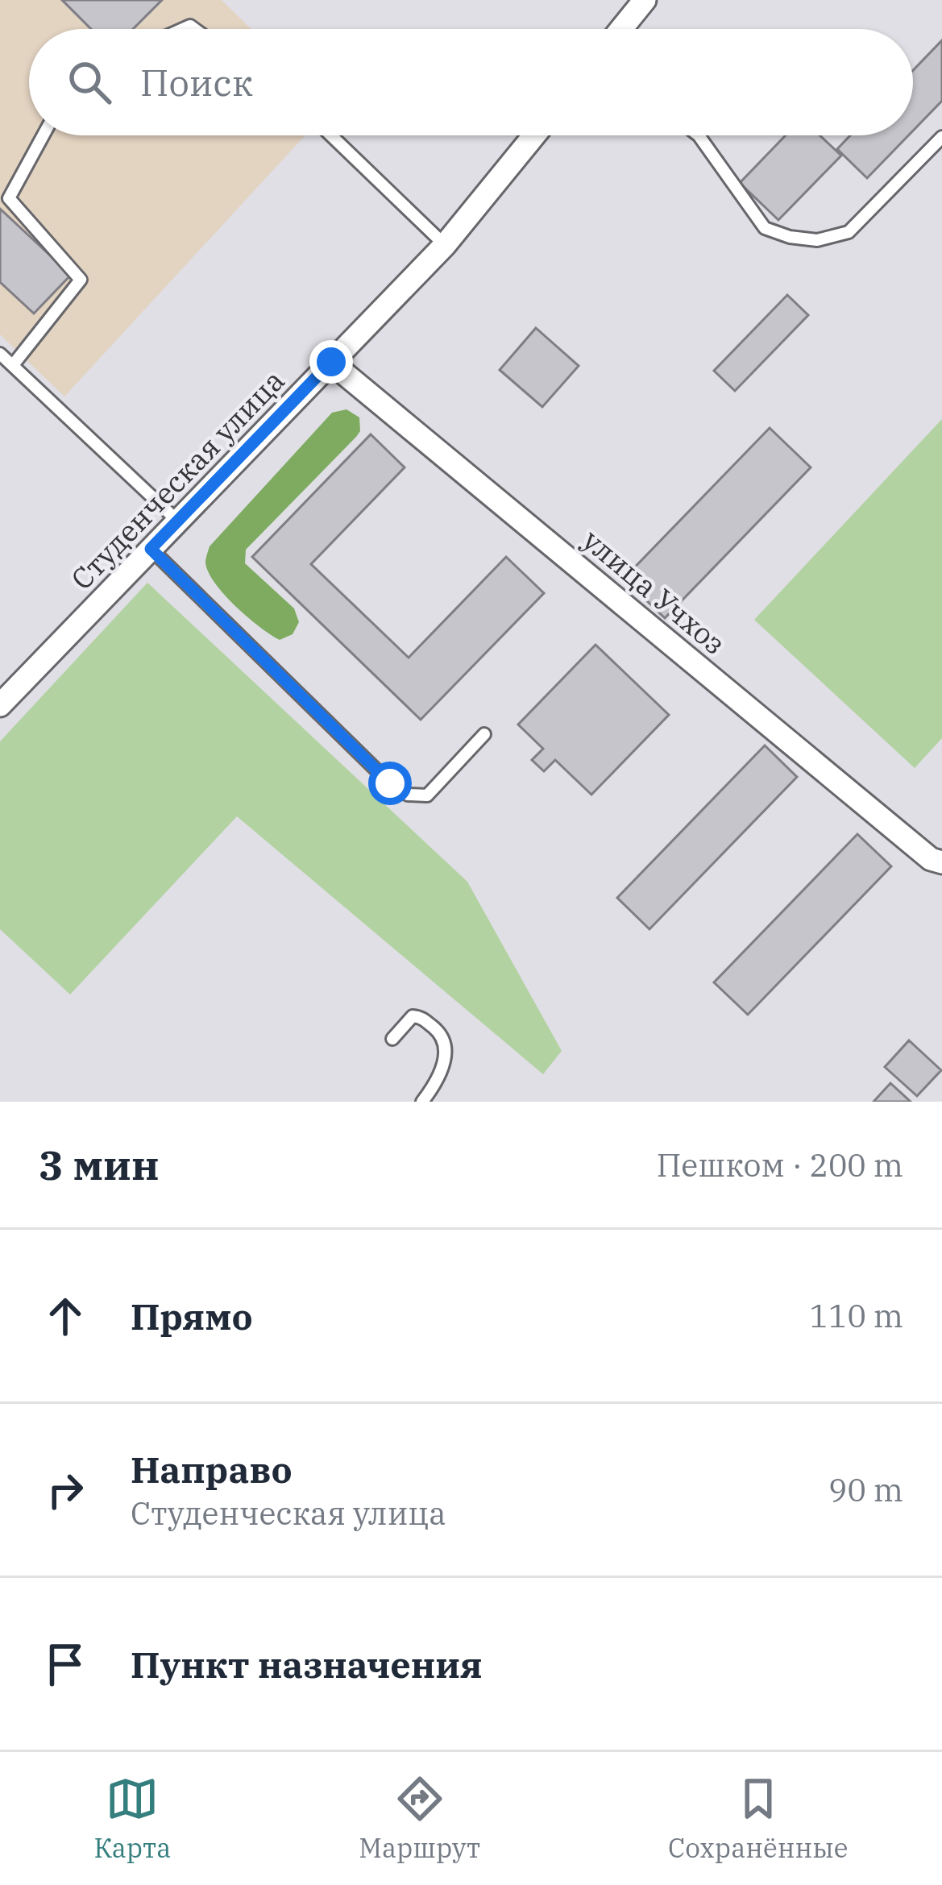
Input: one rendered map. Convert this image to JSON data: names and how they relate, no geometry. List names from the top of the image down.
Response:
{
  "streets": {
    "street": ["Студенческая улица", "улица Учхоз"]
  },
  "crossings": [
    ["Студенческая улица", "улица Учхоз"]
  ],
  "page": {
    "search": "Поиск",
    "heading": ["3 мин", "Пешком · 200 m"],
    "list": [
      ["Прямо", "110 m"],
      ["Направо", "Студенческая улица", "90 m"],
      "Пункт назначения"
    ],
    "nav": ["Карта", "Маршрут", "Сохранённые"]
  }
}
